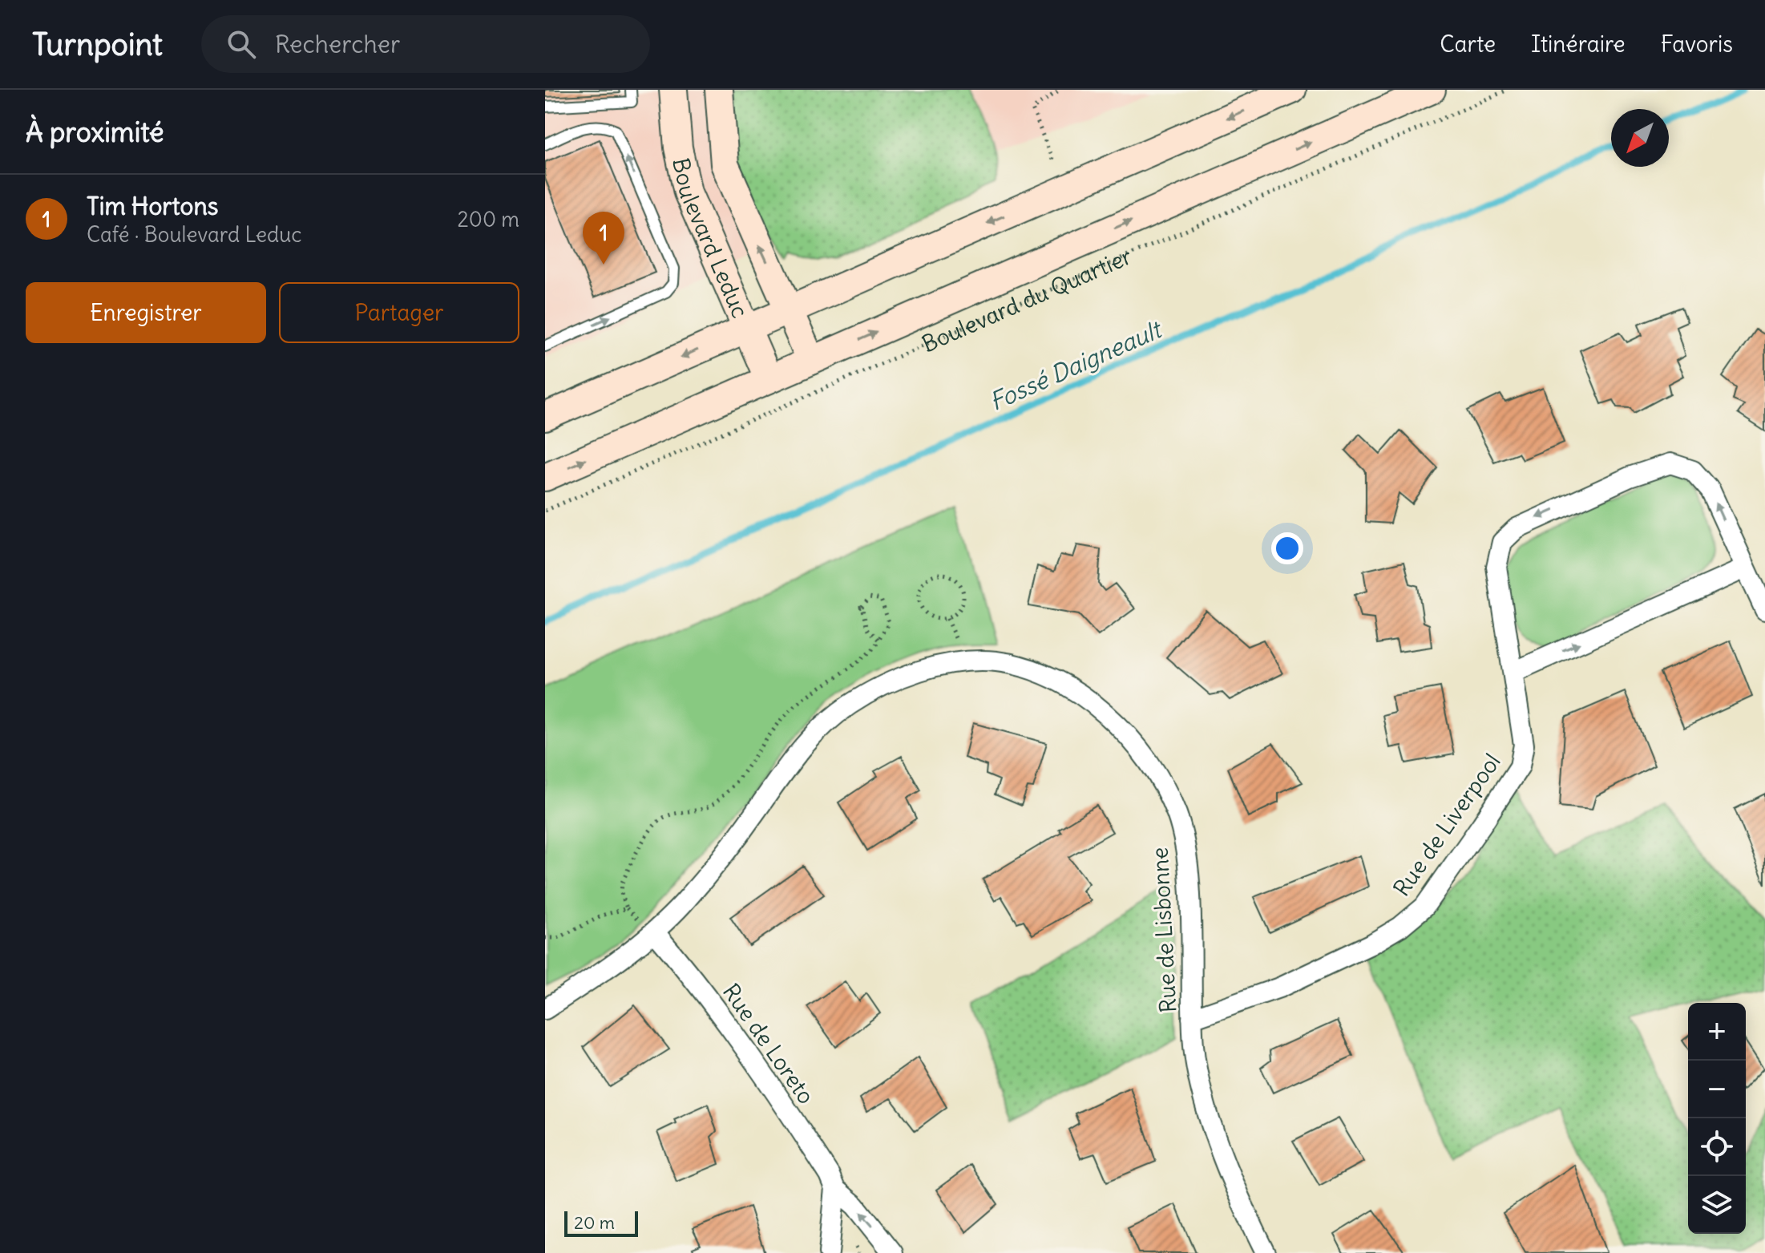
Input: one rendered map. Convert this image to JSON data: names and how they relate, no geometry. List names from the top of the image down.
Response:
{
  "streets": {
    "main road": ["Boulevard Leduc", "Boulevard du Quartier"],
    "street": ["Rue de Liverpool", "Rue de Lisbonne", "Rue de Loreto"]
  },
  "crossings": [
    ["Boulevard Leduc", "Boulevard du Quartier"],
    ["Rue de Liverpool", "Rue de Lisbonne"],
    ["Rue de Lisbonne", "Rue de Loreto"]
  ],
  "water": ["Fossé Daigneault"],
  "scale_bar": "20 m",
  "north": "bottom left",
  "page": {
    "header": "Turnpoint",
    "search": "Rechercher",
    "nav": ["Carte", "Itinéraire", "Favoris"],
    "heading": "À proximité",
    "list": [
      {
        "mark": "1",
        "name": "Tim Hortons",
        "note": "Café · Boulevard Leduc",
        "value": "200 m"
      }
    ],
    "pins": "1",
    "buttons": ["Enregistrer", "Partager"],
    "map_buttons": ["+", "−"],
    "scale": "20 m"
  }
}
